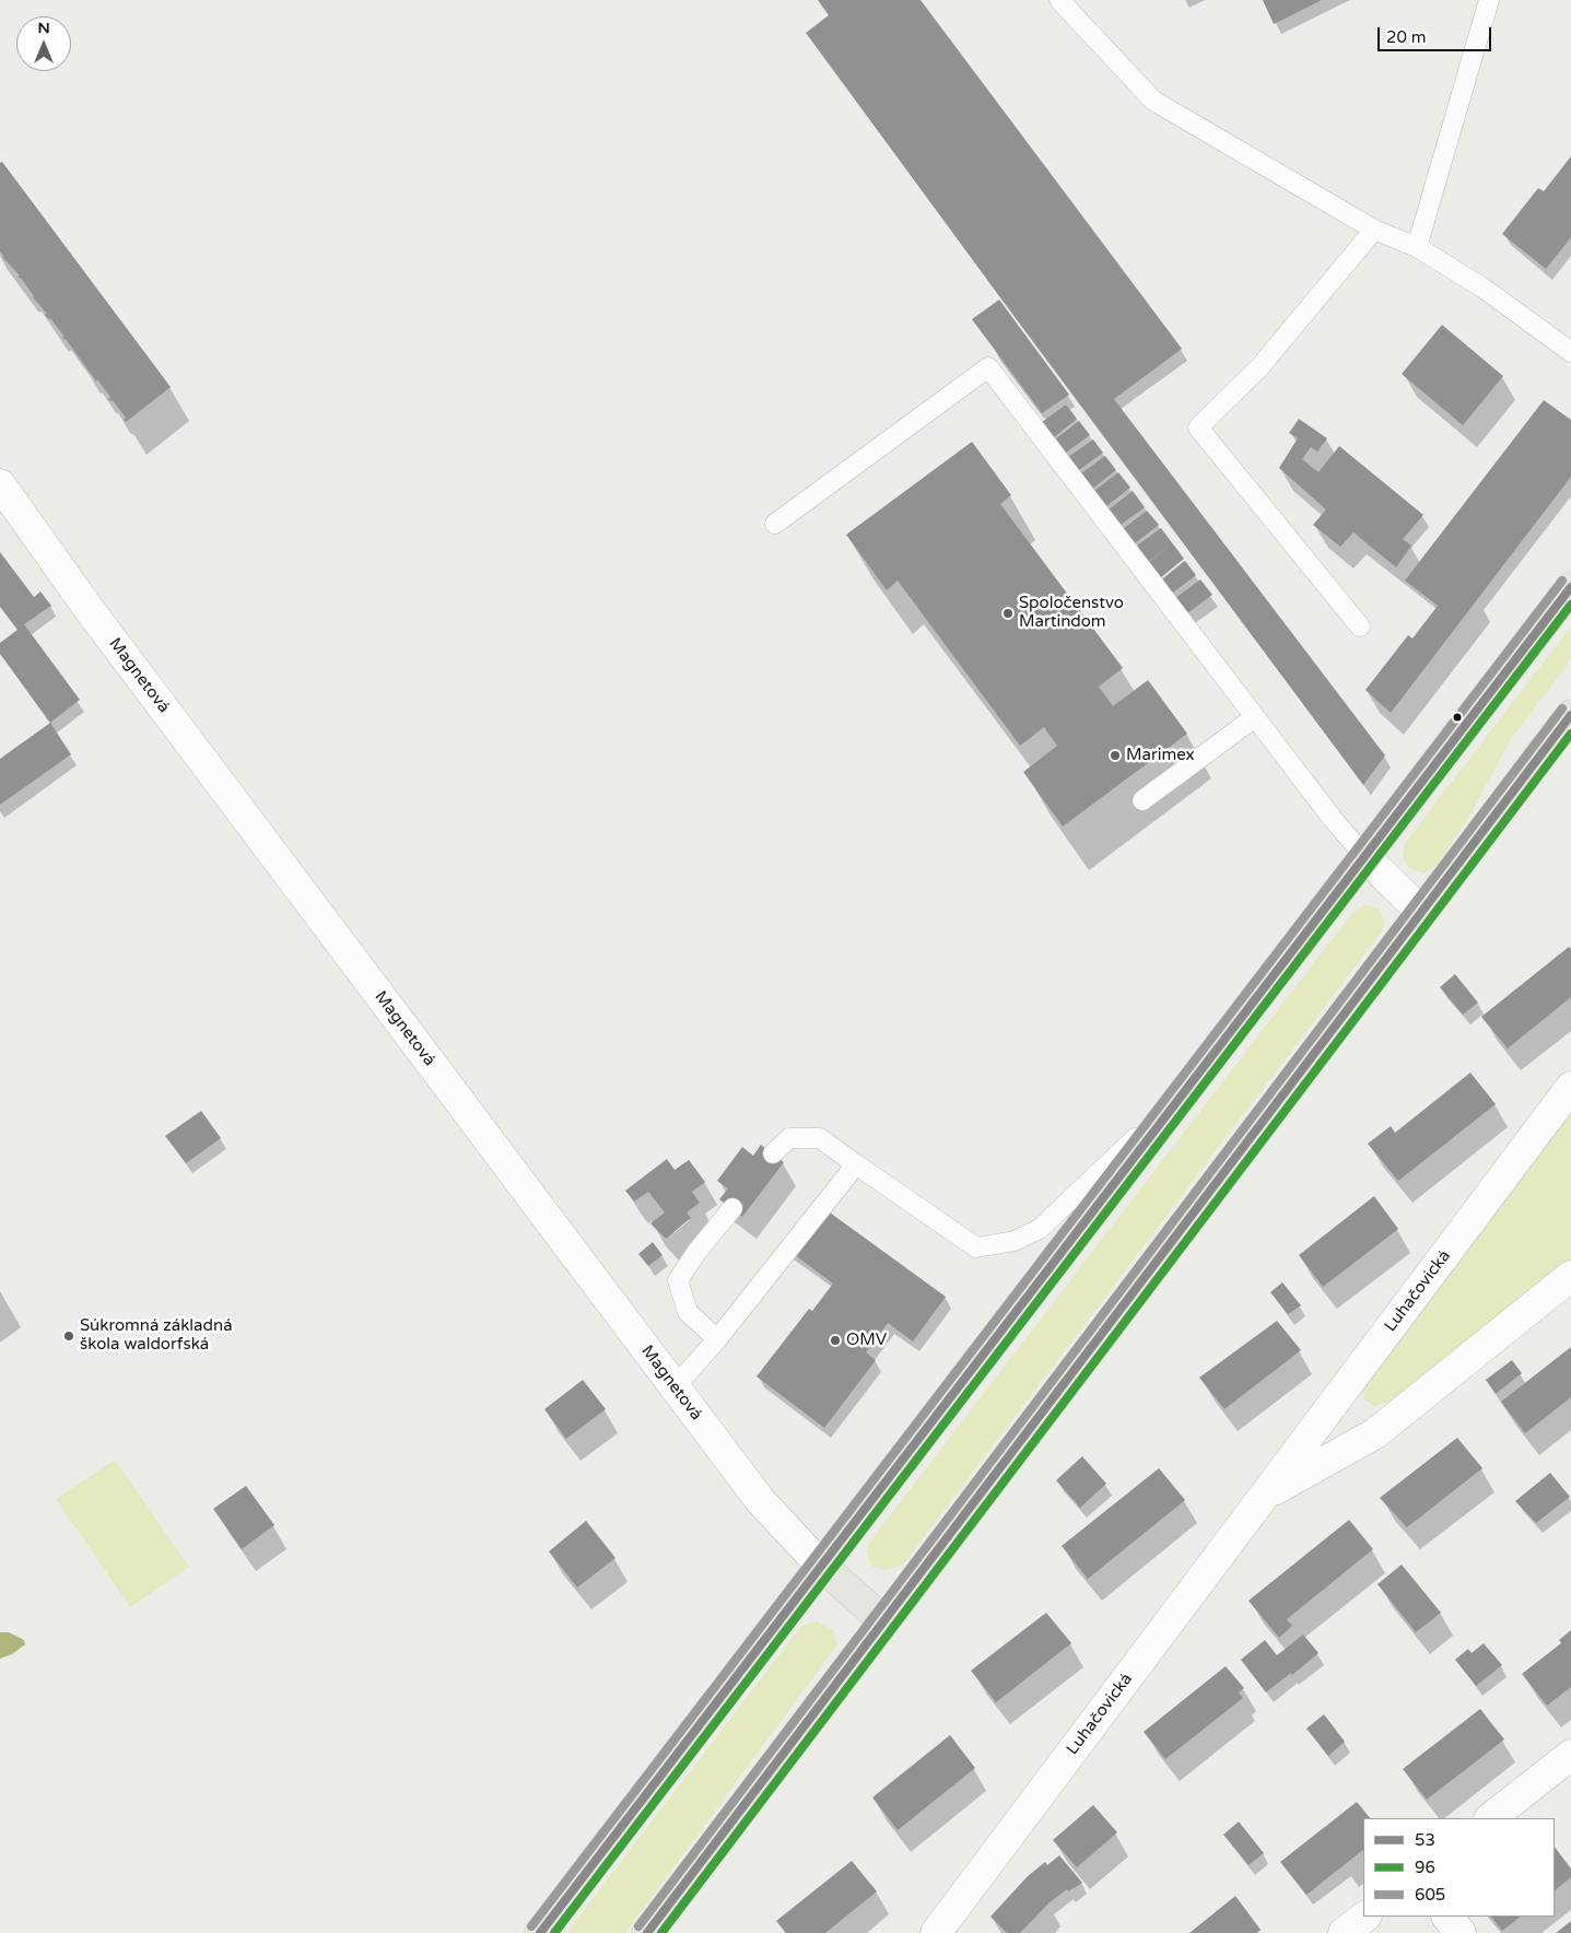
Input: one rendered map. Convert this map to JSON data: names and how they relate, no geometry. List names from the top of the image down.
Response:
{
  "streets": {
    "street": ["Magnetová", "Luhačovická"]
  },
  "places": [
    "Spoločenstvo Martindom",
    "Marimex",
    "Súkromná základná škola waldorfská",
    "OMV"
  ],
  "lines": ["transit line 605", "transit line 53", "transit line 96"],
  "legend": ["53", "96", "605"],
  "scale_bar": "20 m",
  "north": "top"
}
